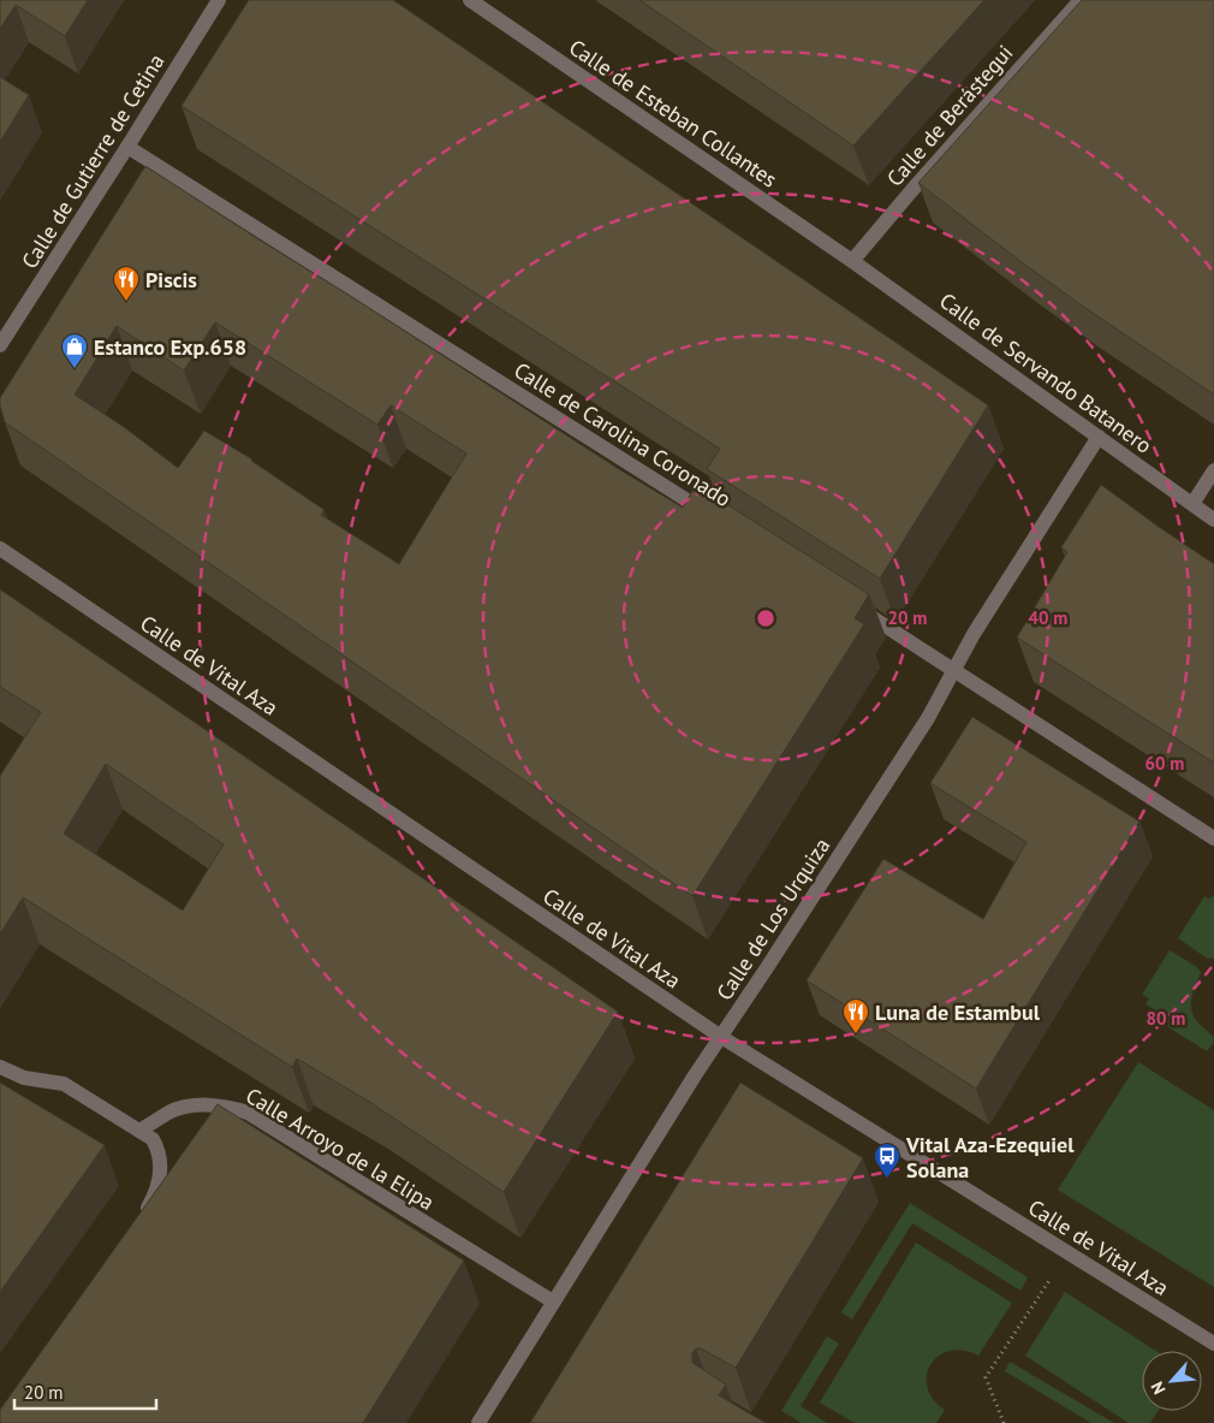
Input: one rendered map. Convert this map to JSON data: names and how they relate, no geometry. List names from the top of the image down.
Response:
{
  "streets": {
    "street": [
      "Calle de Esteban Collantes",
      "Calle de Berástegui",
      "Calle de Gutierre de Cetina",
      "Calle de Servando Batanero",
      "Calle de Carolina Coronado",
      "Calle de Vital Aza",
      "Calle de Los Urquiza",
      "Calle Arroyo de la Elipa"
    ]
  },
  "crossings": [
    ["Calle de Esteban Collantes", "Calle de Berástegui"],
    ["Calle de Esteban Collantes", "Calle de Servando Batanero"],
    ["Calle de Berástegui", "Calle de Servando Batanero"],
    ["Calle de Gutierre de Cetina", "Calle de Carolina Coronado"],
    ["Calle de Servando Batanero", "Calle de Los Urquiza"],
    ["Calle de Vital Aza", "Calle de Los Urquiza"],
    ["Calle de Los Urquiza", "Calle Arroyo de la Elipa"]
  ],
  "places": {
    "restaurant": ["Piscis", "Luna de Estambul"],
    "shop": ["Estanco Exp.658"],
    "bus stop": ["Vital Aza-Ezequiel Solana"]
  },
  "scale_bar": "20 m",
  "north": "bottom left",
  "rings": [
    "20 m",
    "40 m",
    "60 m",
    "80 m"
  ]
}
